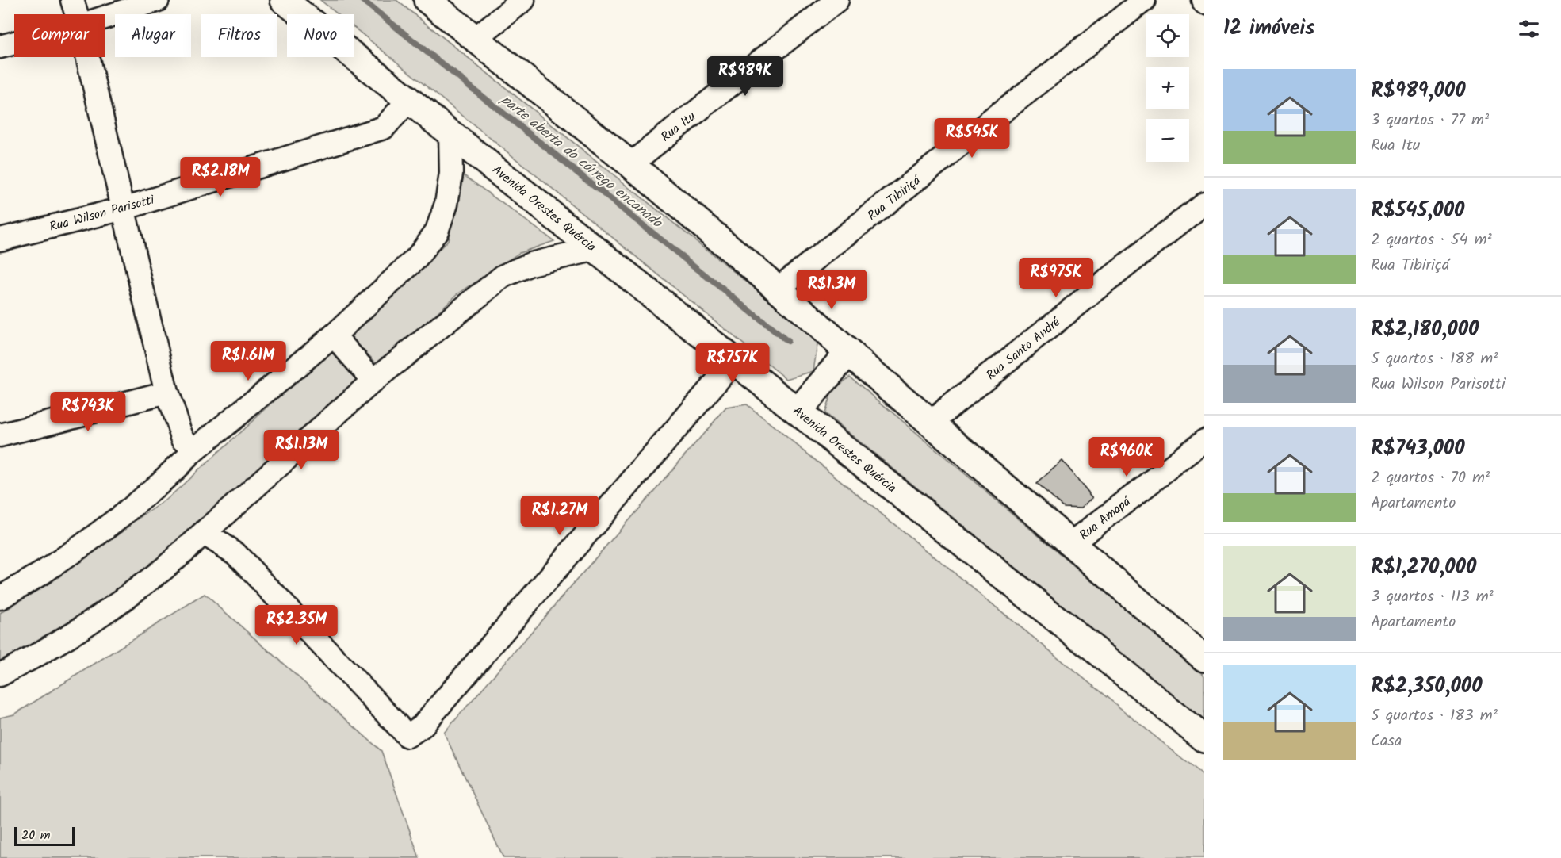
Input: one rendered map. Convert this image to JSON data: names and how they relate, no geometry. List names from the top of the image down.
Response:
{
  "streets": {
    "main road": ["Avenida Orestes Quércia"],
    "street": [
      "Rua Itu",
      "Rua Tibiriçá",
      "Rua Wilson Parisotti",
      "Rua Santo André",
      "Rua Amapá"
    ]
  },
  "crossings": [
    ["Avenida Orestes Quércia", "Rua Wilson Parisotti"]
  ],
  "water": ["parte aberta do córrego encanado"],
  "scale_bar": "20 m",
  "page": {
    "heading": "12 imóveis",
    "map_buttons": ["+", "−"],
    "chip": [
      "Comprar",
      "Alugar",
      "Filtros",
      "Novo"
    ],
    "price": [
      "R$989K",
      "R$545K",
      "R$2.18M",
      "R$975K",
      "R$1.3M",
      "R$1.61M",
      "R$757K",
      "R$743K",
      "R$1.13M",
      "R$960K",
      "R$1.27M",
      "R$2.35M"
    ],
    "list": [
      {
        "name": "R$989,000",
        "note": "3 quartos · 77 m² · Rua Itu"
      },
      {
        "name": "R$545,000",
        "note": "2 quartos · 54 m² · Rua Tibiriçá"
      },
      {
        "name": "R$2,180,000",
        "note": "5 quartos · 188 m² · Rua Wilson Parisotti"
      },
      {
        "name": "R$743,000",
        "note": "2 quartos · 70 m² · Apartamento"
      },
      {
        "name": "R$1,270,000",
        "note": "3 quartos · 113 m² · Apartamento"
      },
      {
        "name": "R$2,350,000",
        "note": "5 quartos · 183 m² · Casa"
      }
    ],
    "scale": "20 m"
  }
}
